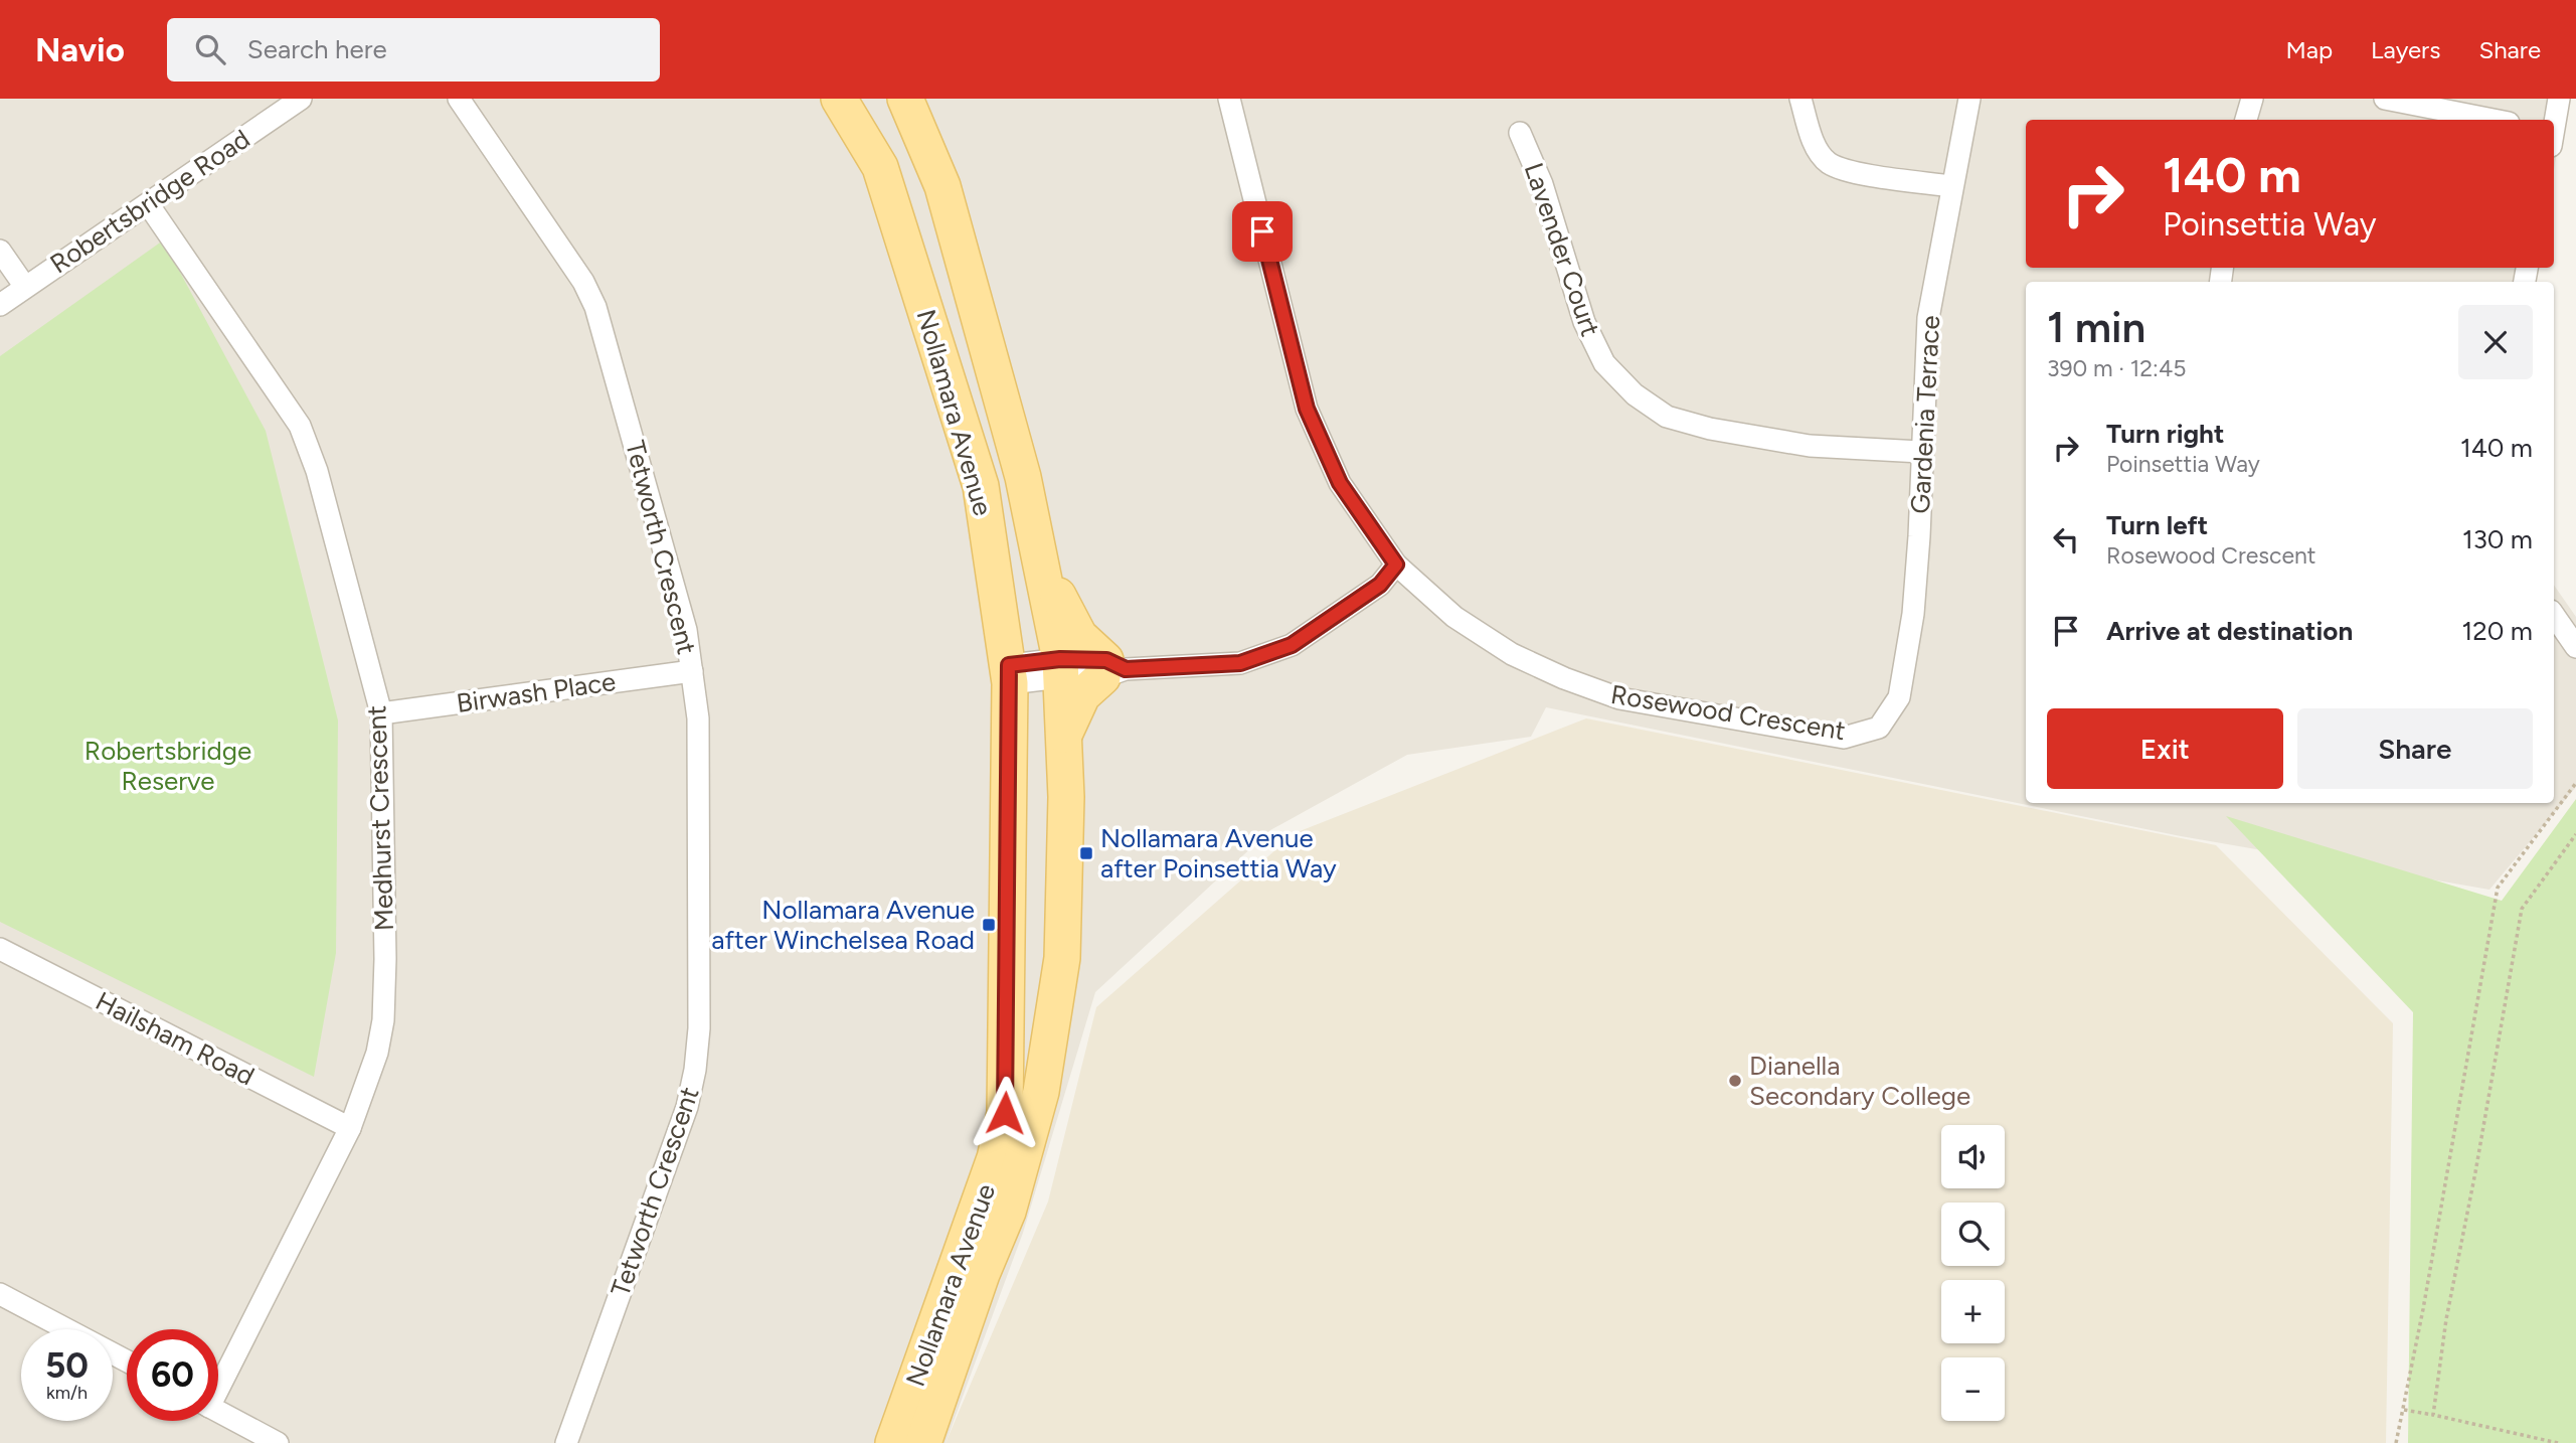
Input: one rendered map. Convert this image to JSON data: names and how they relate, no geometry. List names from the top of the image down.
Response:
{
  "streets": {
    "main road": ["Nollamara Avenue"],
    "street": [
      "Robertsbridge Road",
      "Lavender Court",
      "Gardenia Terrace",
      "Tetworth Crescent",
      "Birwash Place",
      "Rosewood Crescent",
      "Medhurst Crescent",
      "Hailsham Road"
    ]
  },
  "crossings": [
    ["Robertsbridge Road", "Medhurst Crescent"],
    ["Lavender Court", "Gardenia Terrace"],
    ["Gardenia Terrace", "Rosewood Crescent"],
    ["Tetworth Crescent", "Birwash Place"],
    ["Birwash Place", "Medhurst Crescent"],
    ["Medhurst Crescent", "Hailsham Road"]
  ],
  "parks": ["Robertsbridge Reserve"],
  "places": {
    "transit": ["Nollamara Avenue after Poinsettia Way", "Nollamara Avenue after Winchelsea Road"],
    "other": ["Dianella Secondary College"]
  },
  "page": {
    "header": "Navio",
    "search": "Search here",
    "nav": ["Map", "Layers", "Share"],
    "turn": ["140 m", "Poinsettia Way"],
    "heading": ["1 min", "390 m · 12:45"],
    "list": [
      {
        "name": "Turn right",
        "note": "Poinsettia Way",
        "value": "140 m"
      },
      {
        "name": "Turn left",
        "note": "Rosewood Crescent",
        "value": "130 m"
      },
      {
        "name": "Arrive at destination",
        "value": "120 m"
      }
    ],
    "buttons": ["Exit", "Share"],
    "map_buttons": ["+", "−"],
    "speed": "50 km/h",
    "limit": "60"
  }
}
